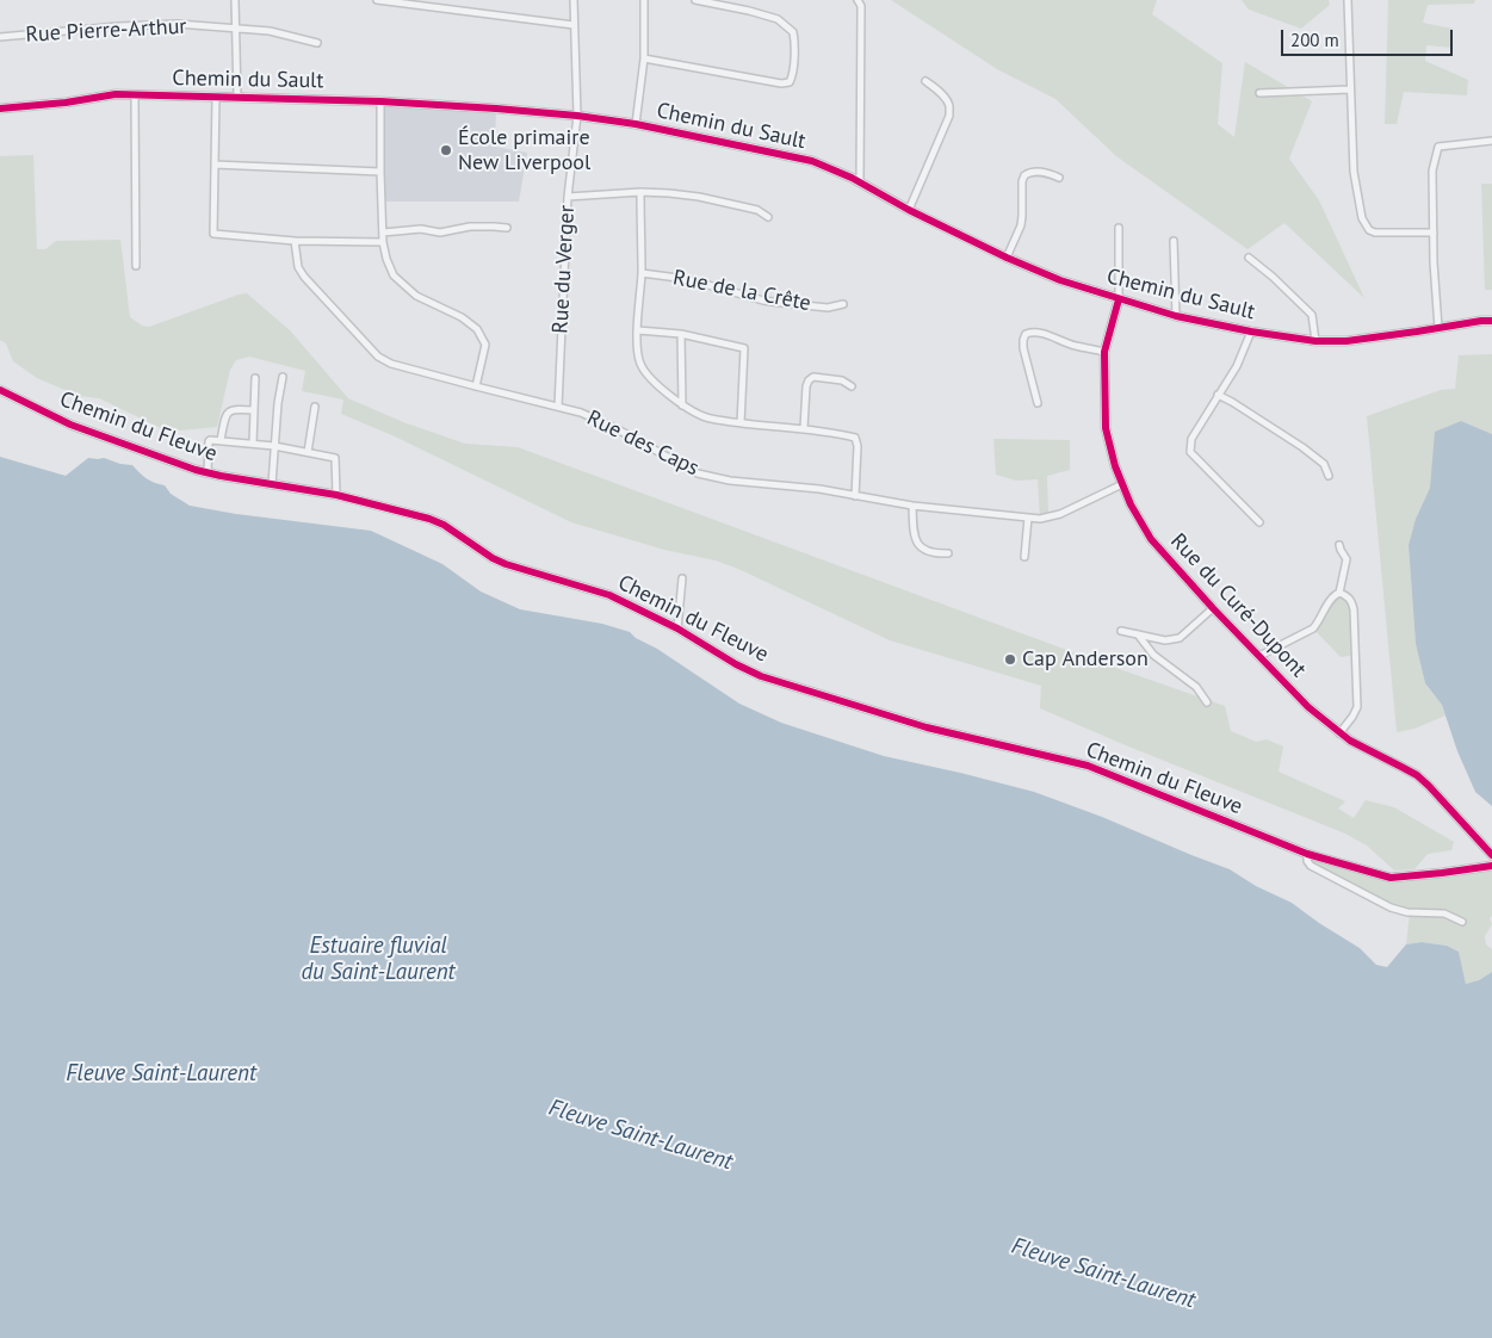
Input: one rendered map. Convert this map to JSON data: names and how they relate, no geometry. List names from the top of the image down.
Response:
{
  "streets": {
    "street": [
      "Rue Pierre-Arthur",
      "Chemin du Sault",
      "Rue du Verger",
      "Rue de la Crête",
      "Chemin du Fleuve",
      "Rue des Caps",
      "Rue du Curé-Dupont"
    ]
  },
  "crossings": [
    ["Chemin du Sault", "Rue du Verger"],
    ["Chemin du Sault", "Rue du Curé-Dupont"],
    ["Rue du Verger", "Rue des Caps"],
    ["Rue des Caps", "Rue du Curé-Dupont"]
  ],
  "water": ["Estuaire fluvial du Saint-Laurent", "Fleuve Saint-Laurent"],
  "places": ["École primaire New Liverpool", "Cap Anderson"],
  "scale_bar": "200 m"
}
